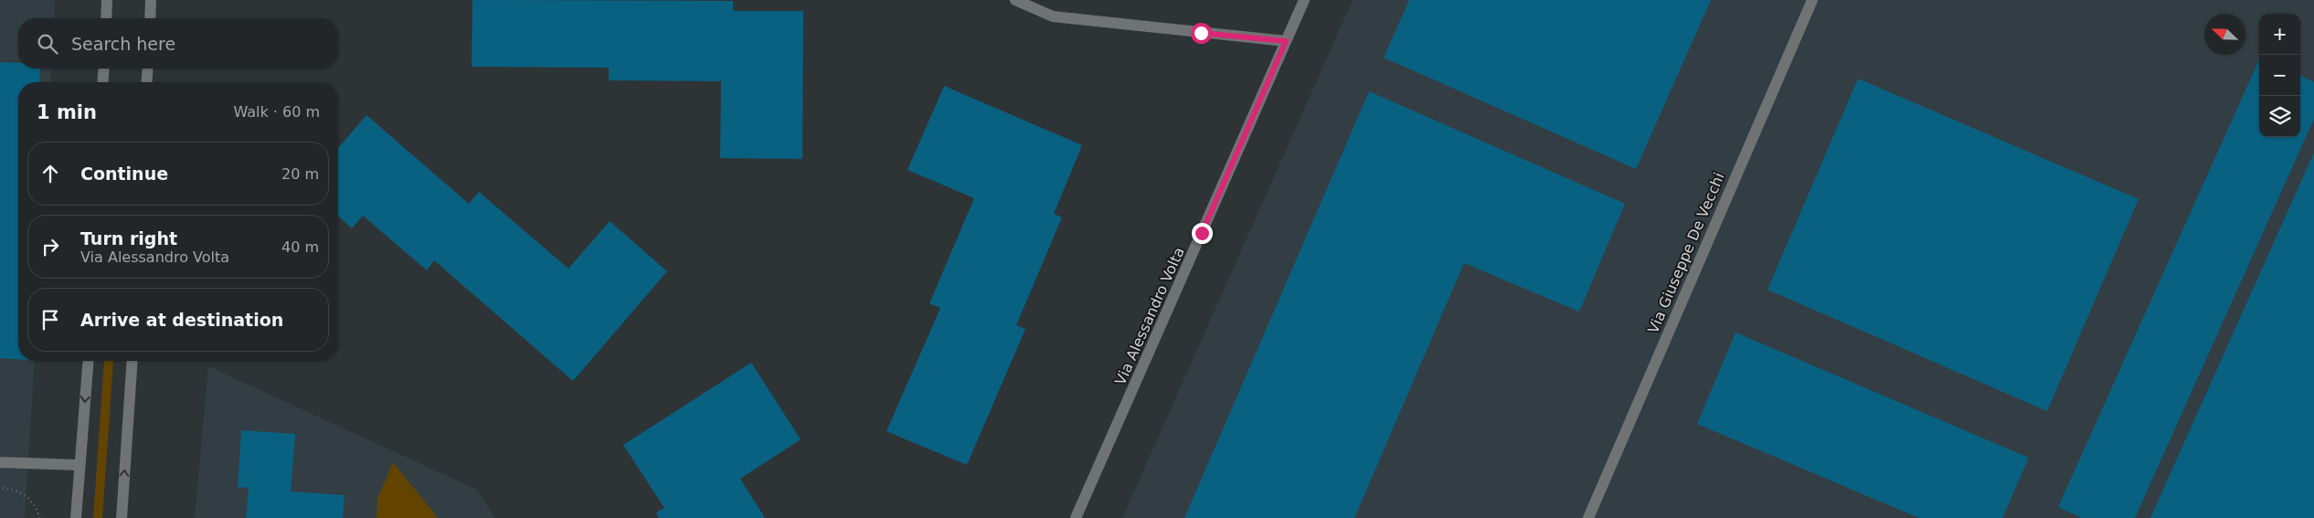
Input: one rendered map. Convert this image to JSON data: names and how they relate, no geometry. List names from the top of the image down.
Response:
{
  "streets": {
    "street": ["Via Giuseppe De Vecchi", "Via Alessandro Volta"]
  },
  "north": "top left",
  "page": {
    "map_buttons": ["+", "−"],
    "search": "Search here",
    "heading": ["1 min", "Walk · 60 m"],
    "list": [
      ["Continue", "20 m"],
      ["Turn right", "Via Alessandro Volta", "40 m"],
      "Arrive at destination"
    ]
  }
}
